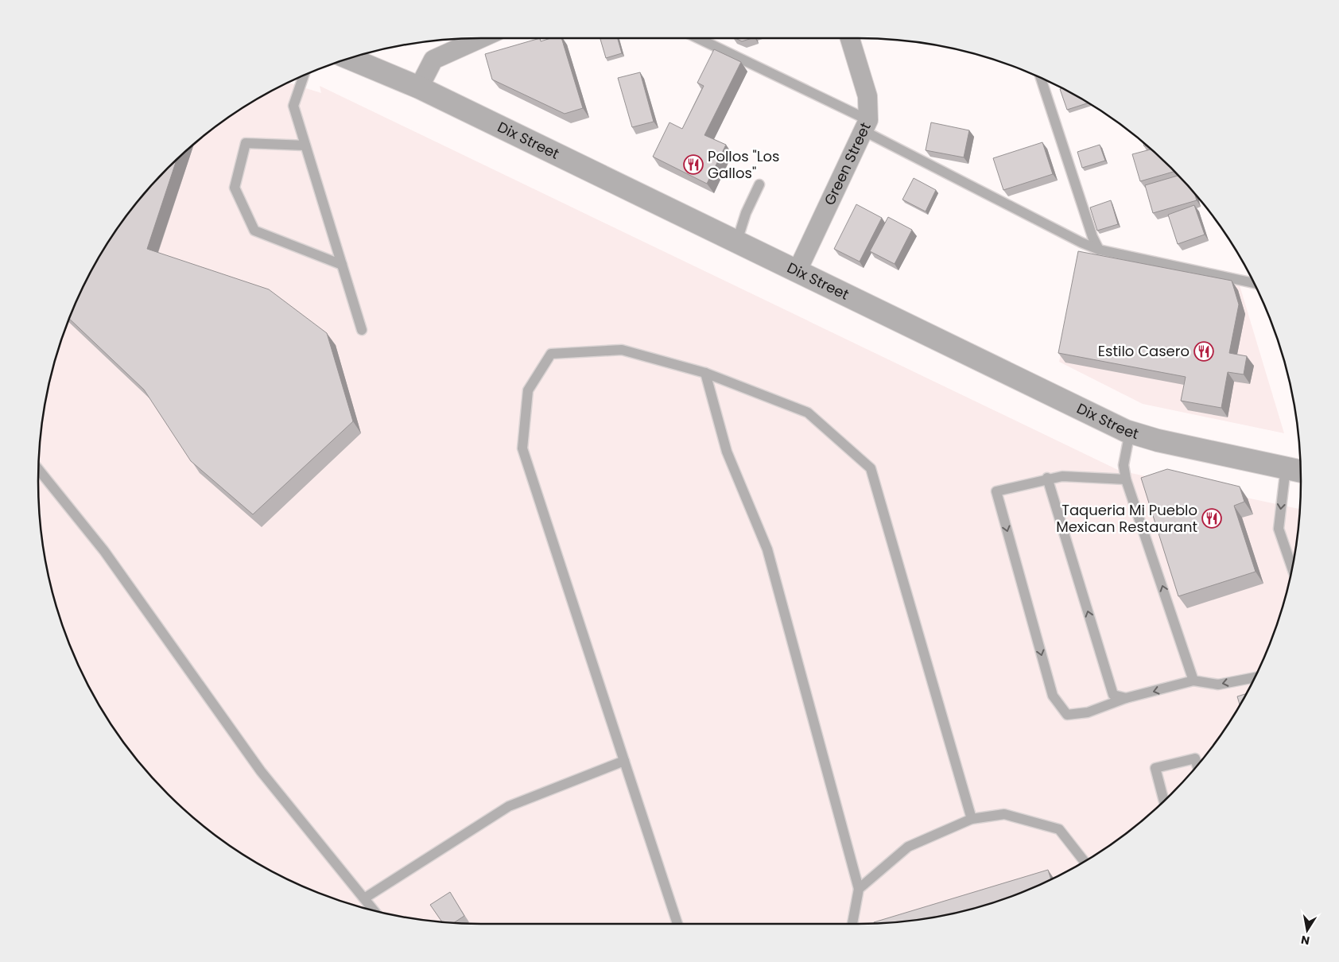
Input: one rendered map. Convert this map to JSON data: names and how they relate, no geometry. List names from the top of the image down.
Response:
{
  "streets": {
    "street": ["Dix Street", "Green Street"]
  },
  "crossings": [
    ["Dix Street", "Green Street"]
  ],
  "places": {
    "restaurant": ["Pollos \"Los Gallos\"", "Estilo Casero", "Taqueria Mi Pueblo Mexican Restaurant"]
  },
  "north": "bottom"
}
